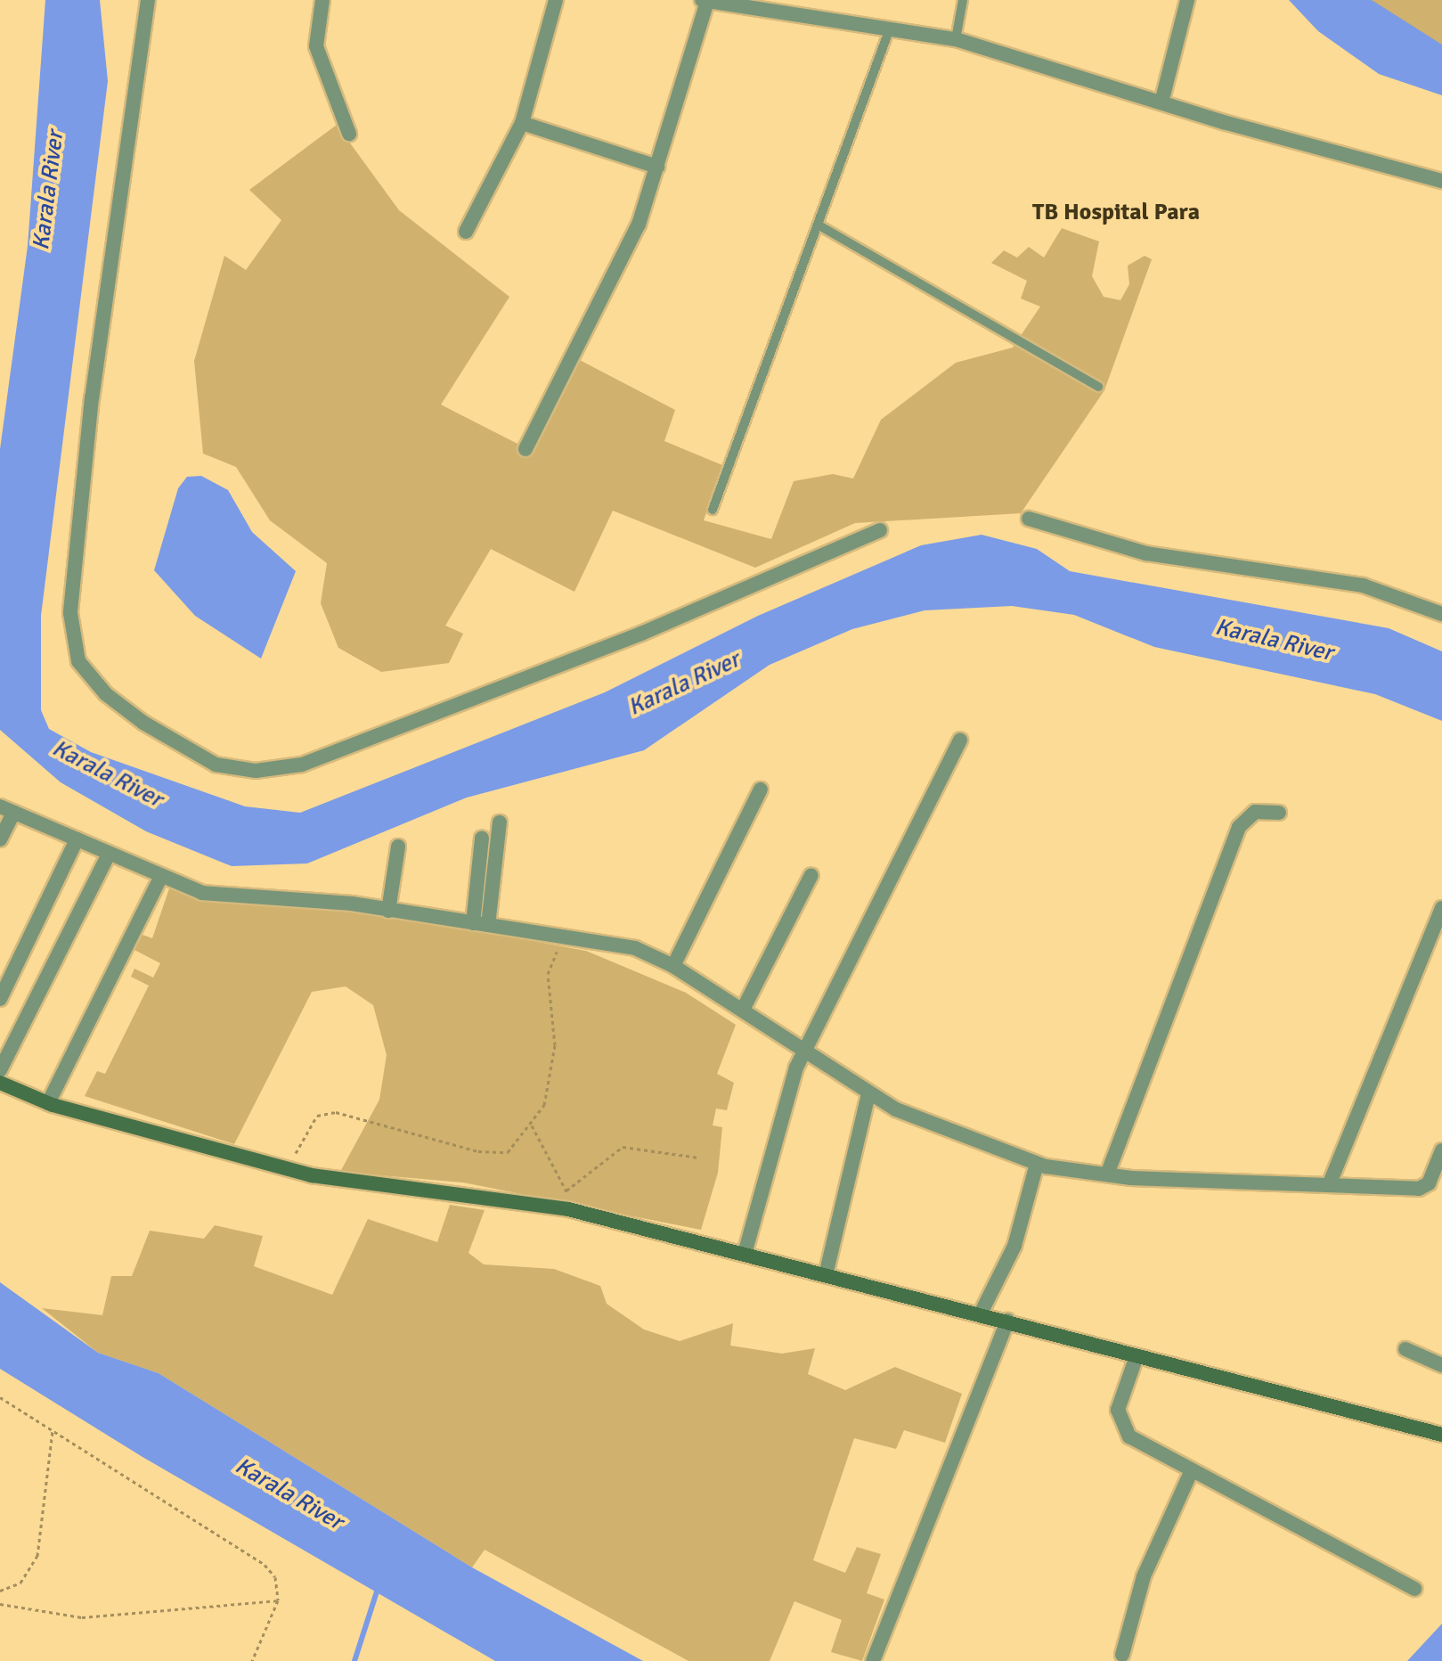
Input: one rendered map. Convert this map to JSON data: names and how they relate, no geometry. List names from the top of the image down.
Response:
{
  "districts": ["TB Hospital Para"],
  "water": ["Karala River"]
}
